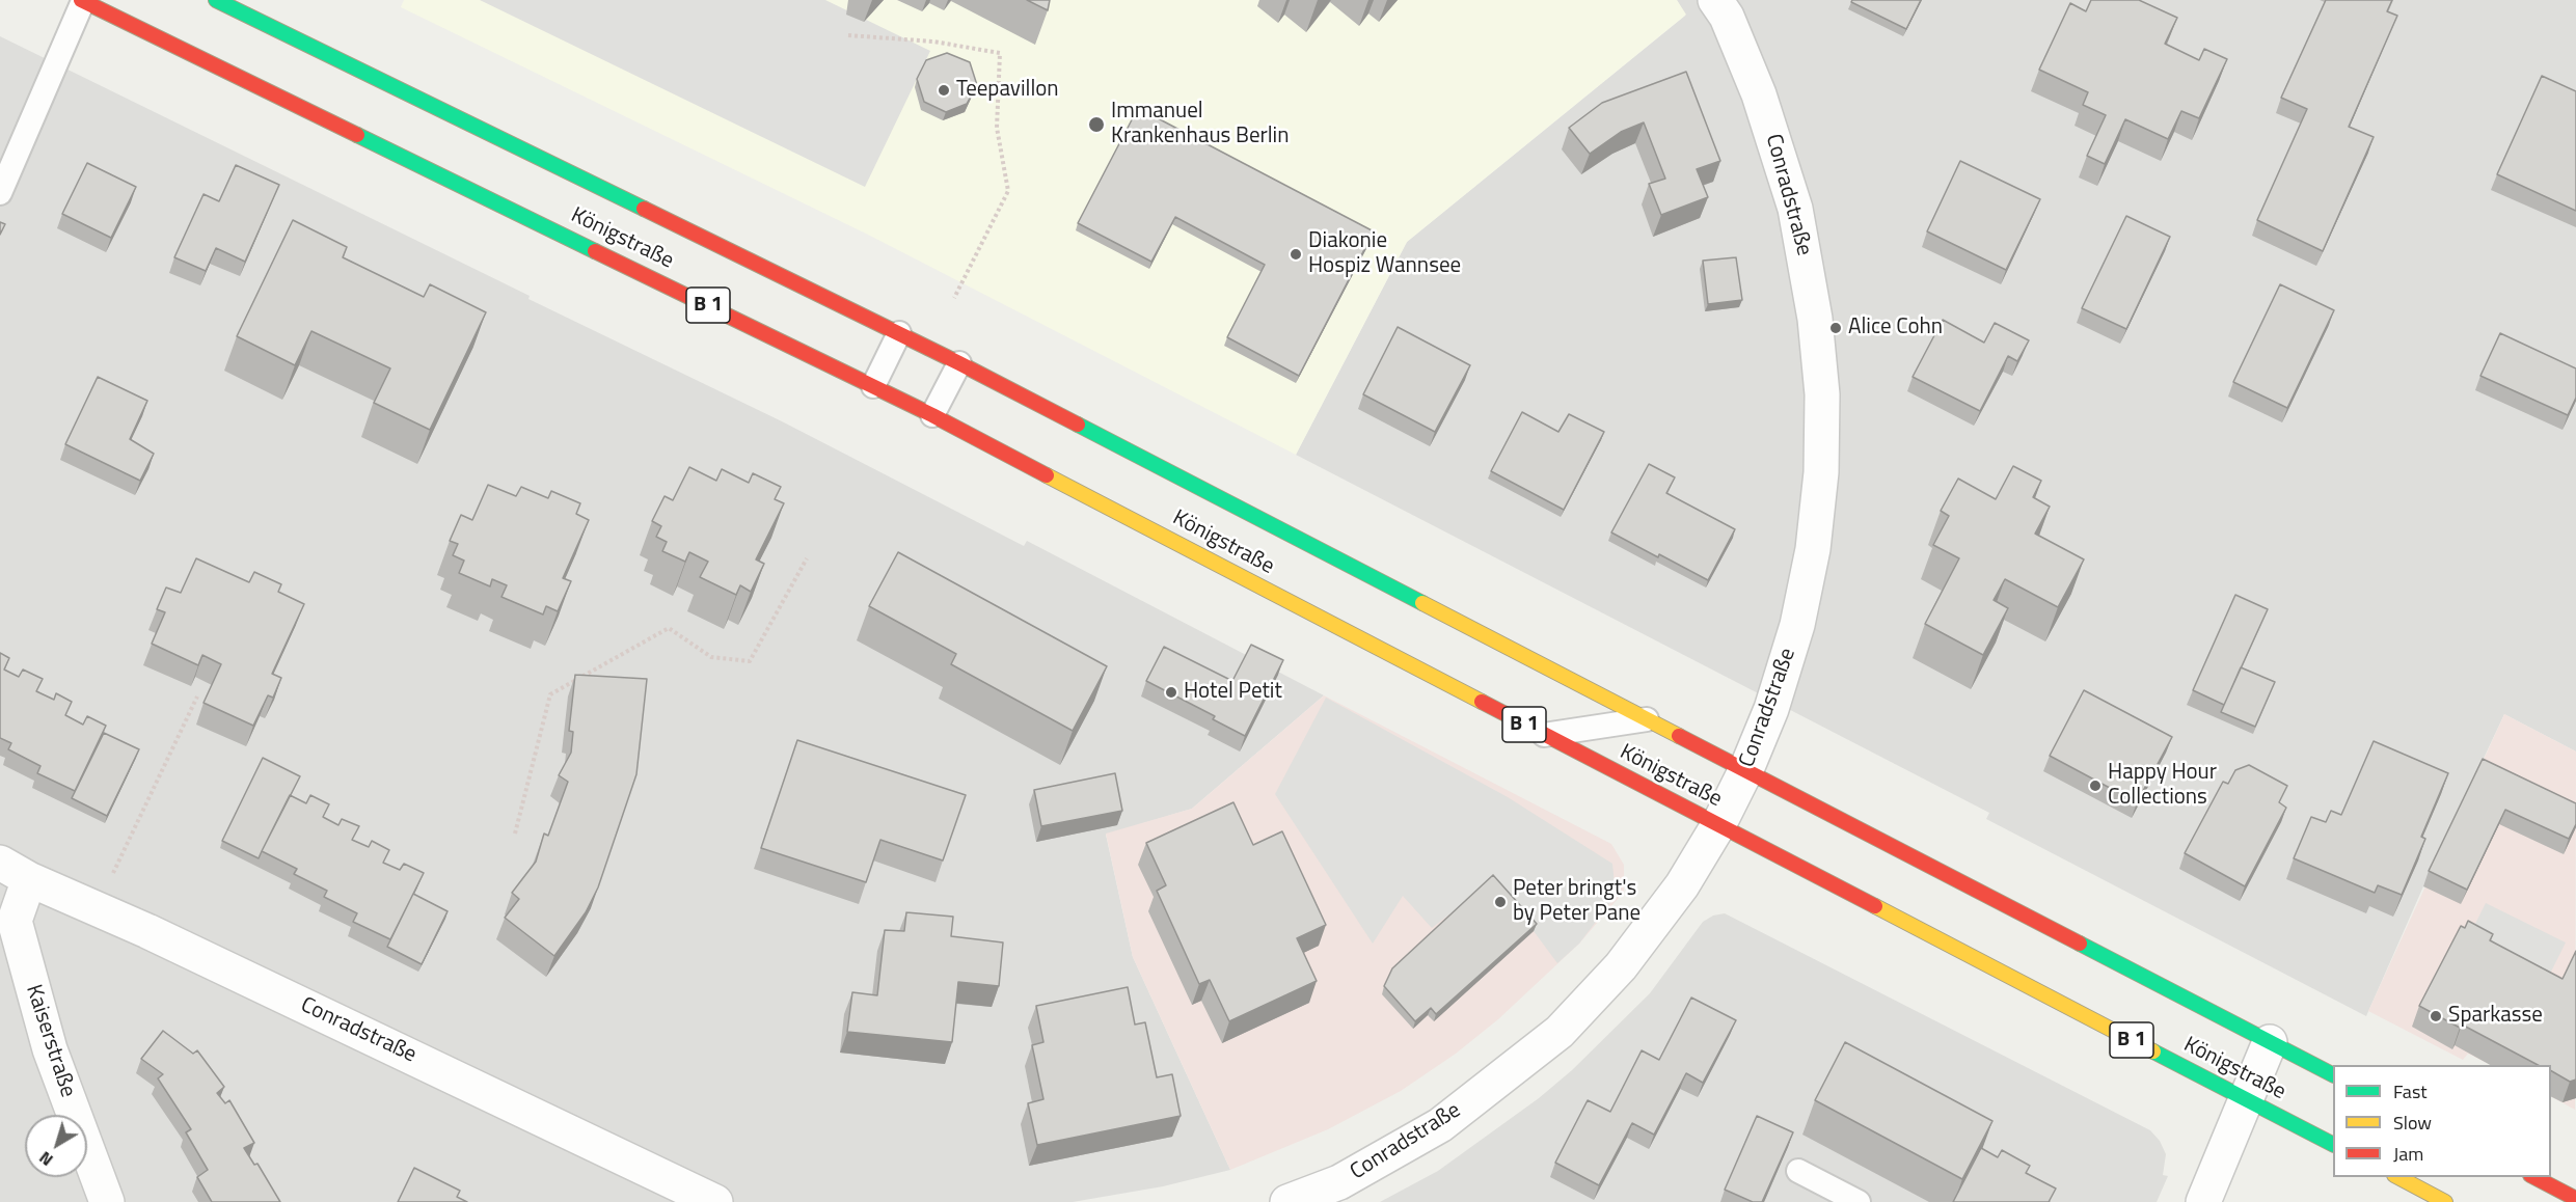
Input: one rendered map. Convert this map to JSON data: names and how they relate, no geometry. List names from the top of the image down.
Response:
{
  "streets": {
    "main road": ["Königstraße", "B 1"],
    "street": ["Conradstraße", "Kaiserstraße"]
  },
  "crossings": [
    ["Conradstraße", "Königstraße"],
    ["Conradstraße", "Kaiserstraße"]
  ],
  "places": [
    "Teepavillon",
    "Immanuel Krankenhaus Berlin",
    "Diakonie Hospiz Wannsee",
    "Alice Cohn",
    "Hotel Petit",
    "Happy Hour Collections",
    "Peter bringt's by Peter Pane",
    "Sparkasse"
  ],
  "legend": ["Fast", "Slow", "Jam"],
  "north": "bottom left"
}
